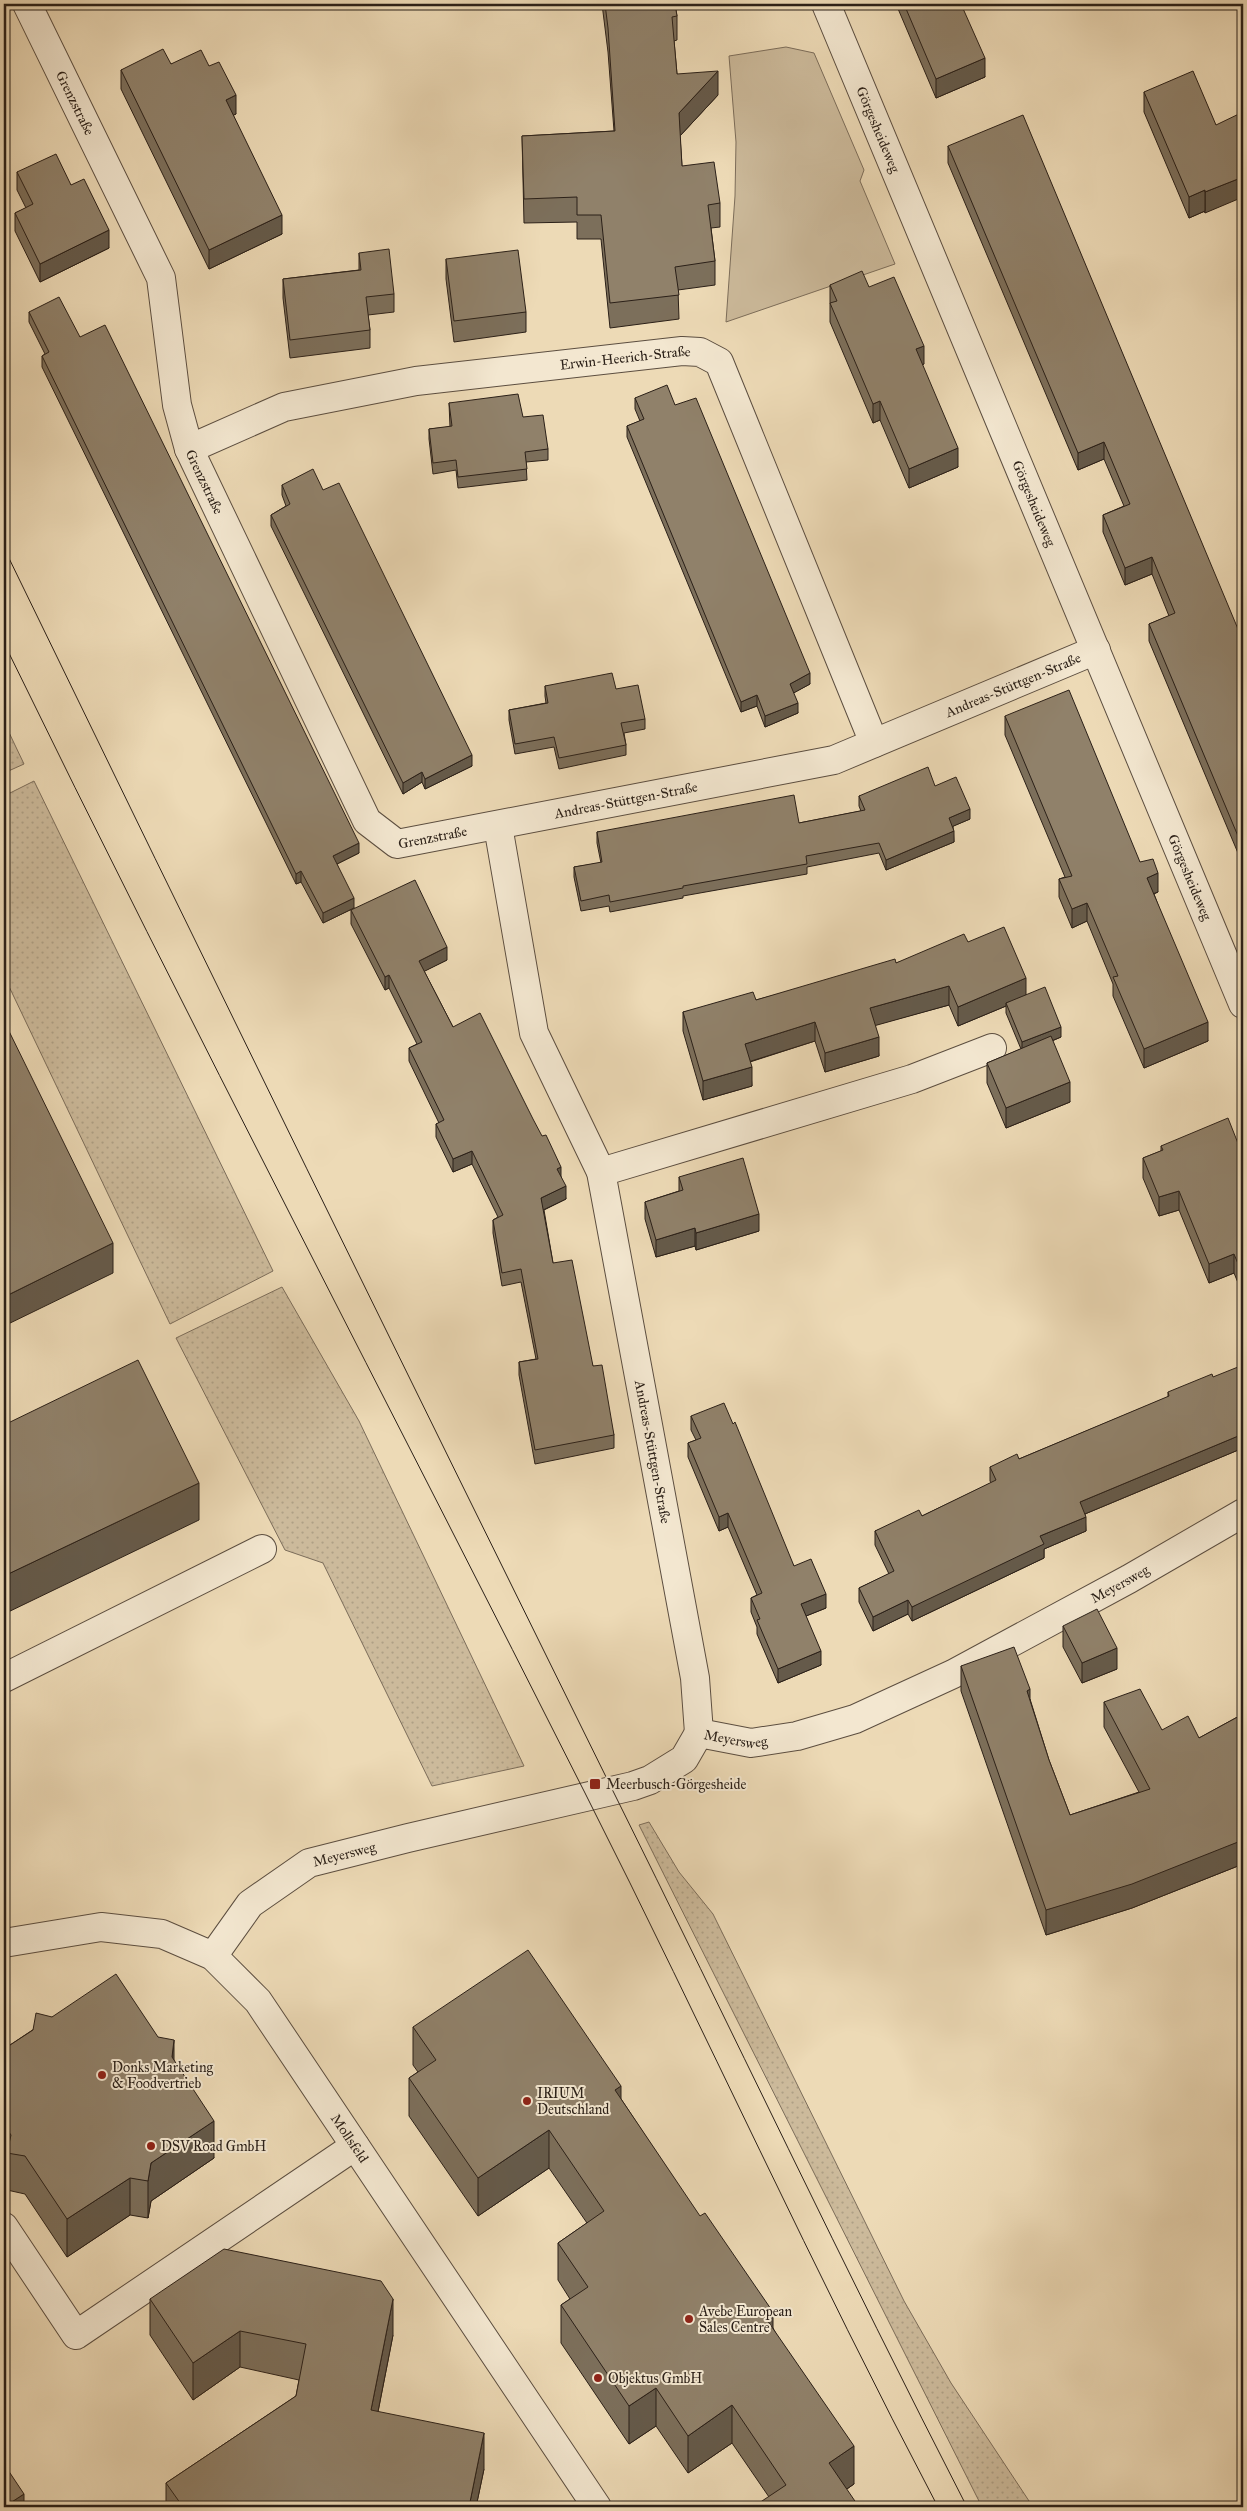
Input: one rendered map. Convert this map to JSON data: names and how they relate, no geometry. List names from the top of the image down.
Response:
{
  "streets": {
    "street": [
      "Grenzstraße",
      "Görgesheideweg",
      "Erwin-Heerich-Straße",
      "Andreas-Stüttgen-Straße",
      "Meyersweg",
      "Mollsfeld"
    ]
  },
  "crossings": [
    ["Grenzstraße", "Erwin-Heerich-Straße"],
    ["Grenzstraße", "Andreas-Stüttgen-Straße"],
    ["Görgesheideweg", "Andreas-Stüttgen-Straße"],
    ["Erwin-Heerich-Straße", "Andreas-Stüttgen-Straße"],
    ["Andreas-Stüttgen-Straße", "Meyersweg"],
    ["Meyersweg", "Mollsfeld"]
  ],
  "places": {
    "transit": ["Meerbusch-Görgesheide"],
    "other": [
      "Donks Marketing & Foodvertrieb",
      "IRIUM Deutschland",
      "DSV Road GmbH",
      "Avebe European Sales Centre",
      "Objektus GmbH"
    ]
  }
}
